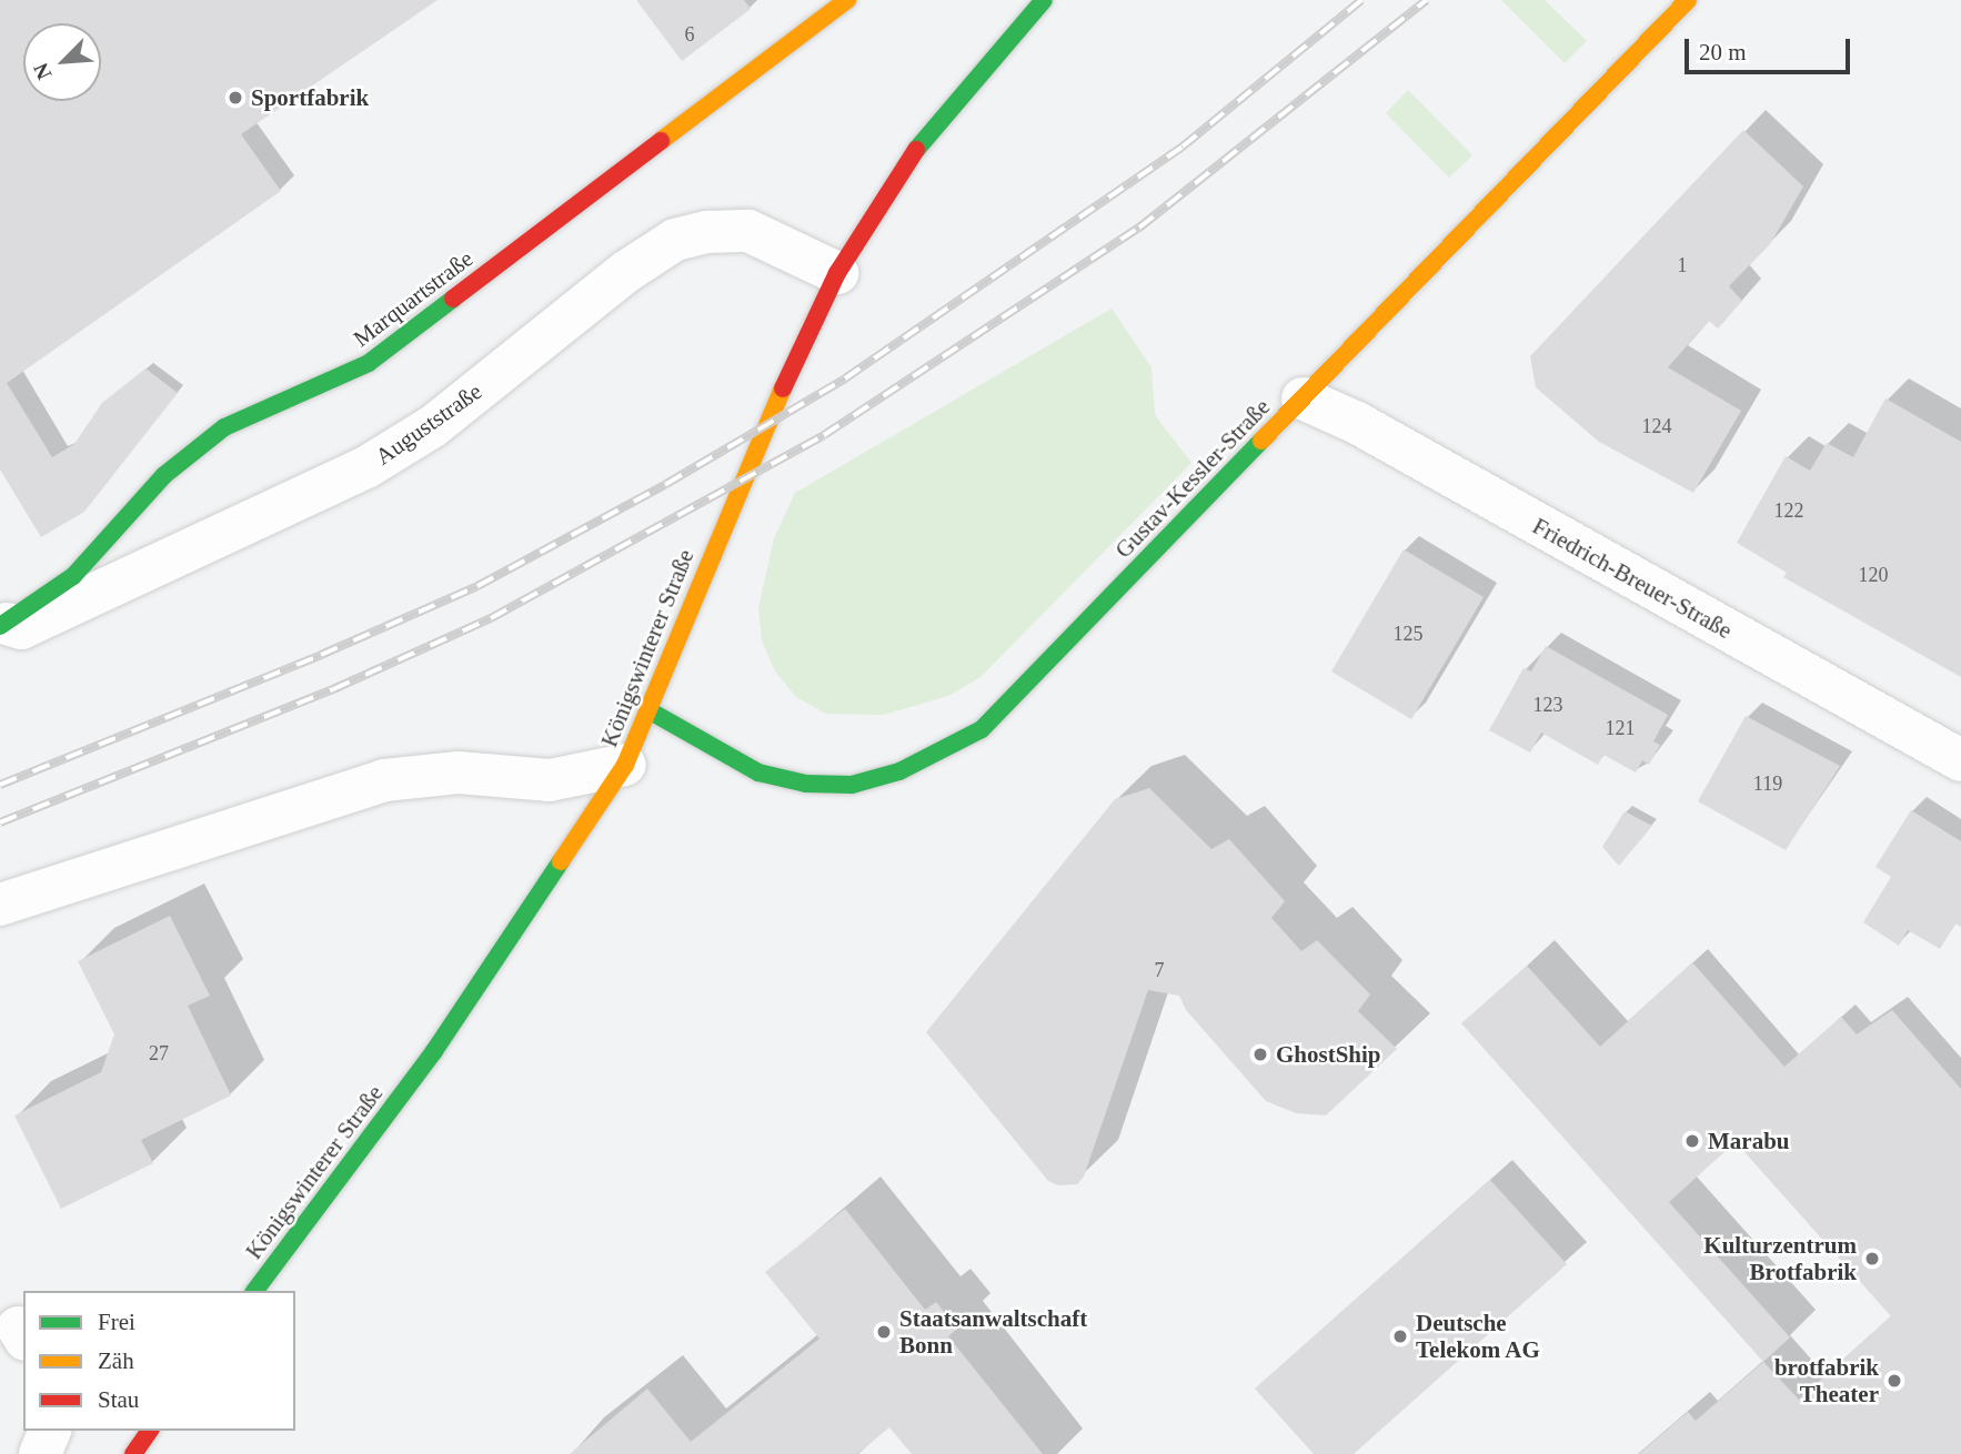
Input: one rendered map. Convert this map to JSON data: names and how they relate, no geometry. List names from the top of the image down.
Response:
{
  "streets": {
    "street": [
      "Marquartstraße",
      "Auguststraße",
      "Gustav-Kessler-Straße",
      "Friedrich-Breuer-Straße",
      "Königswinterer Straße"
    ]
  },
  "crossings": [
    ["Marquartstraße", "Auguststraße"],
    ["Auguststraße", "Königswinterer Straße"],
    ["Gustav-Kessler-Straße", "Friedrich-Breuer-Straße"],
    ["Gustav-Kessler-Straße", "Königswinterer Straße"]
  ],
  "places": [
    "Sportfabrik",
    "GhostShip",
    "Marabu",
    "Kulturzentrum Brotfabrik",
    "Staatsanwaltschaft Bonn",
    "Deutsche Telekom AG",
    "brotfabrik Theater"
  ],
  "house_numbers": [
    "6",
    "1",
    "124",
    "122",
    "120",
    "125",
    "123",
    "121",
    "119",
    "7",
    "27"
  ],
  "legend": ["Frei", "Zäh", "Stau"],
  "scale_bar": "20 m",
  "north": "bottom left"
}
